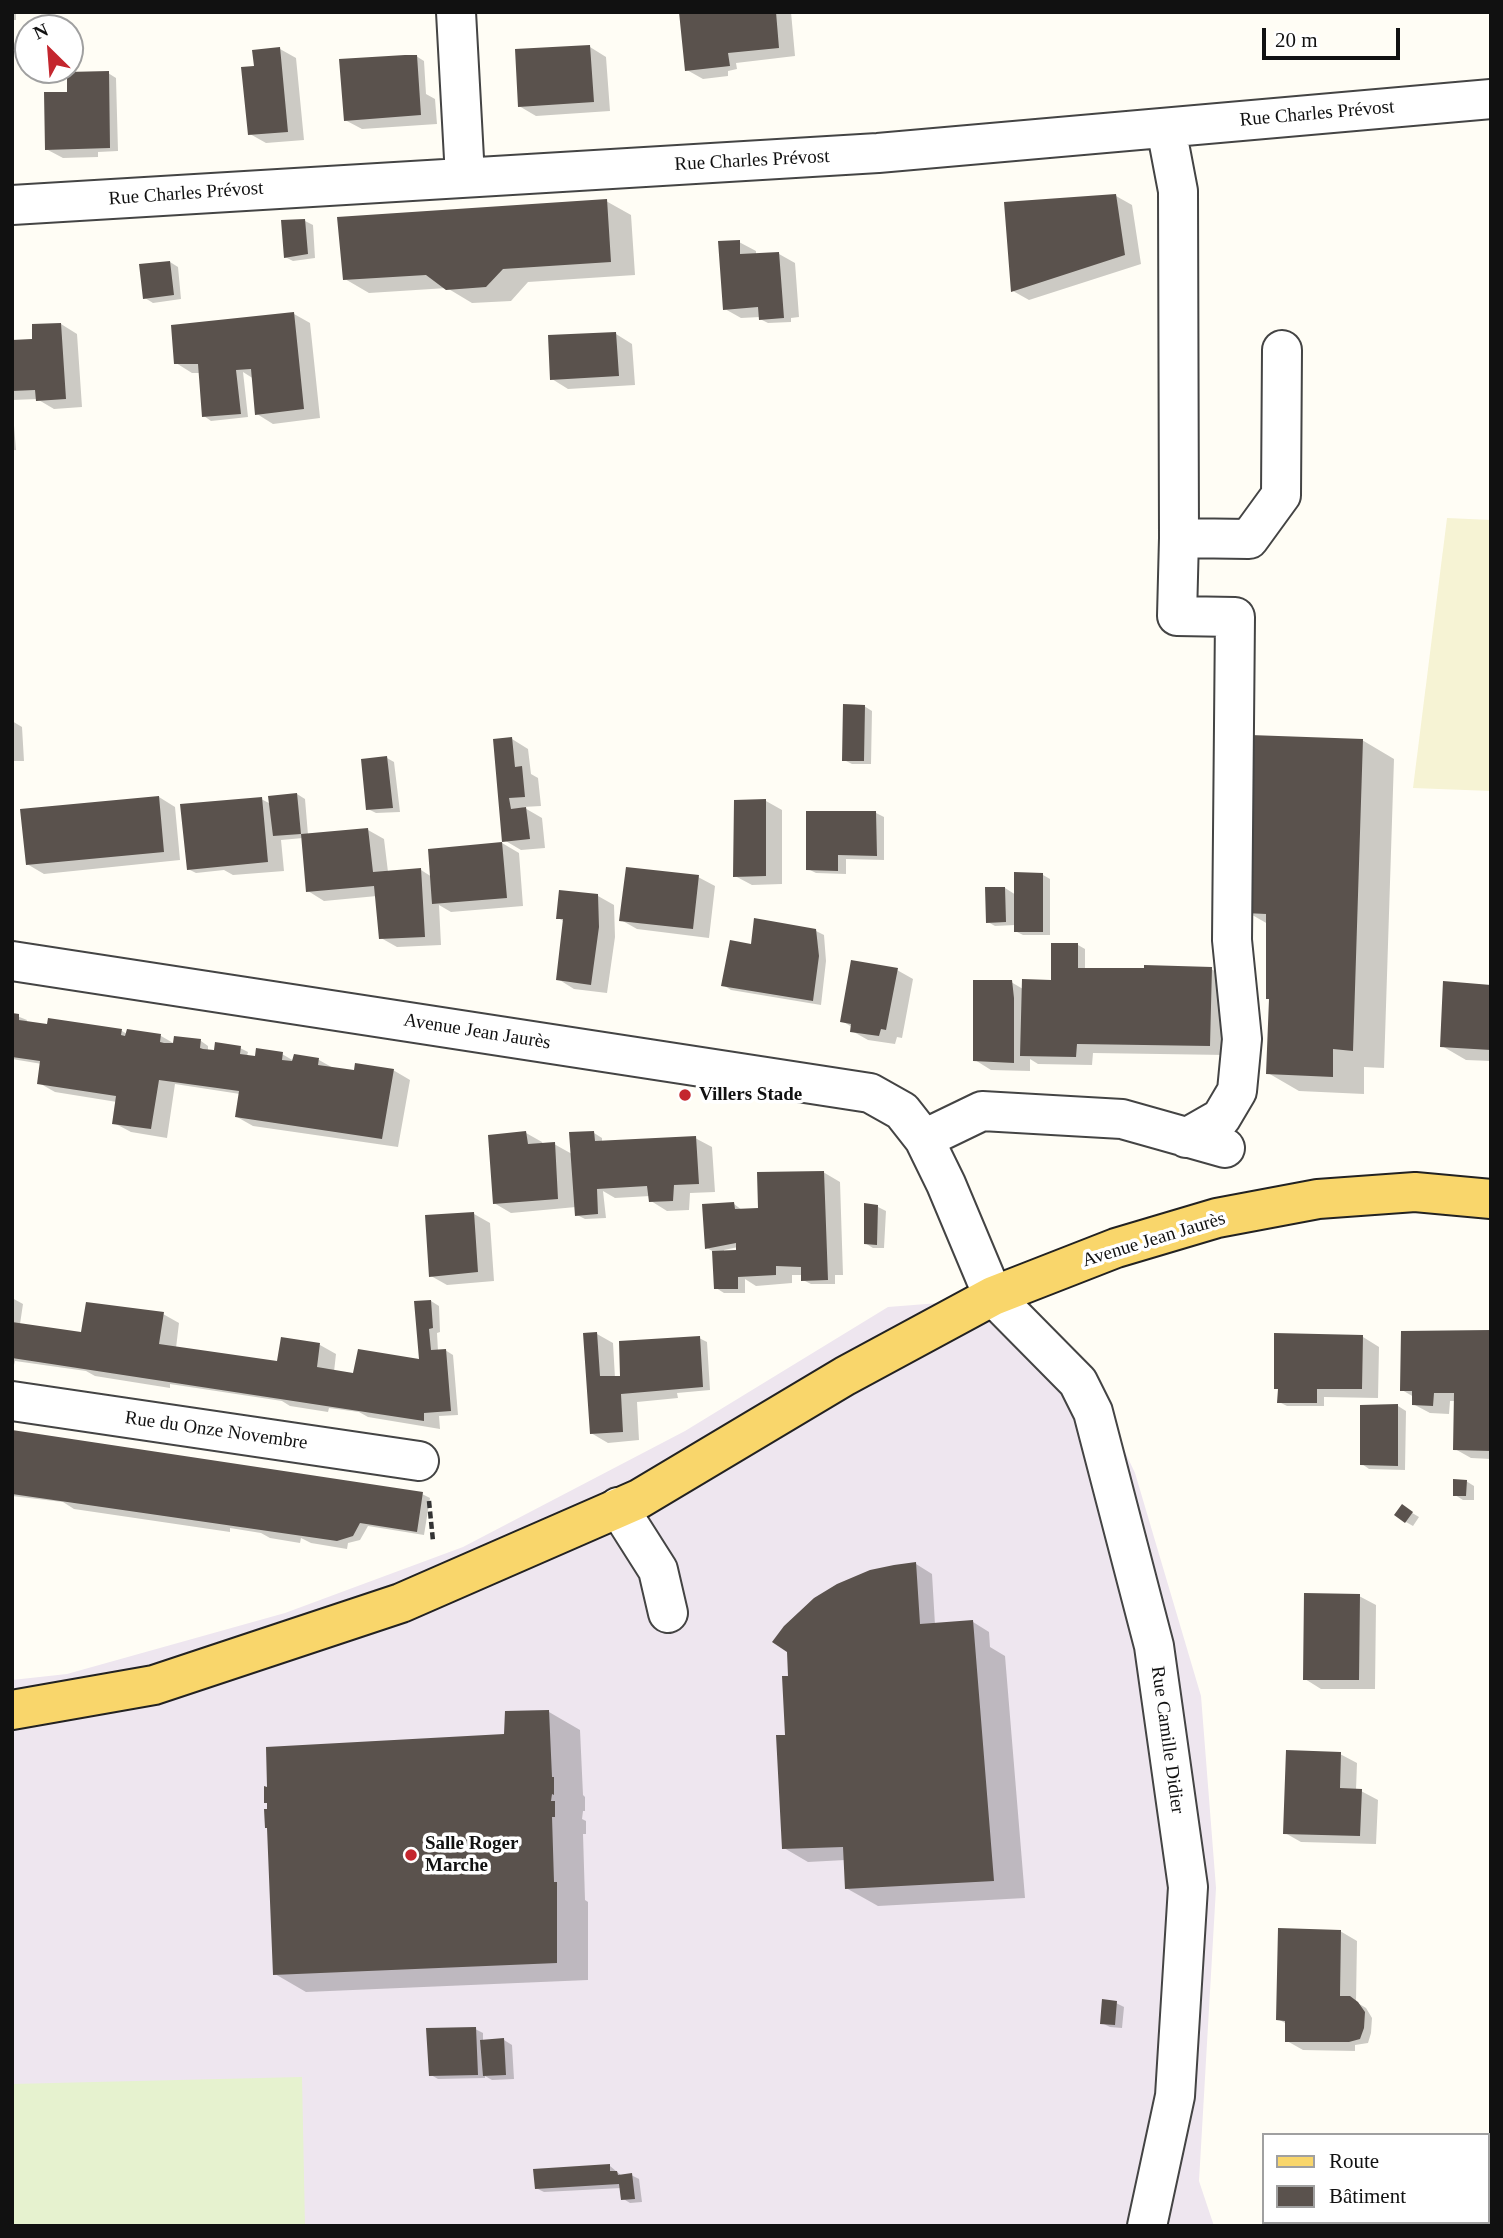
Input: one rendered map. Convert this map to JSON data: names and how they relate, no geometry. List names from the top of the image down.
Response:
{
  "streets": {
    "main road": ["Avenue Jean Jaurès"],
    "street": ["Rue Charles Prévost", "Rue du Onze Novembre", "Rue Camille Didier"]
  },
  "crossings": [
    ["Avenue Jean Jaurès", "Rue Camille Didier"]
  ],
  "places": ["Villers Stade", "Salle Roger Marche"],
  "legend": ["Route", "Bâtiment"],
  "scale_bar": "20 m",
  "north": "top left"
}
